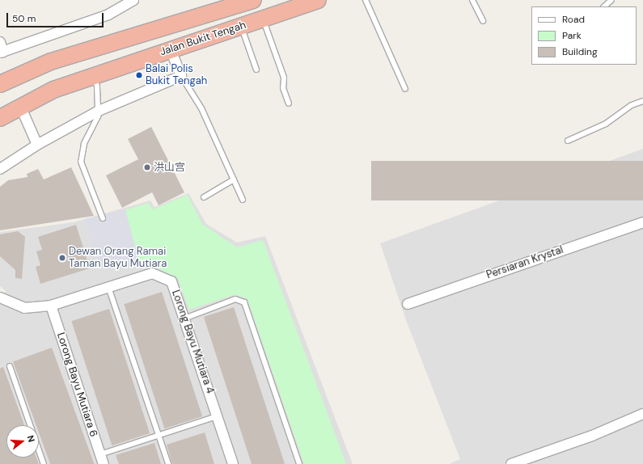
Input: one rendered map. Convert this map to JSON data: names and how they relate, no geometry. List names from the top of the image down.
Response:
{
  "streets": {
    "highway": ["Jalan Bukit Tengah"],
    "street": ["Persiaran Krystal", "Lorong Bayu Mutiara 4", "Lorong Bayu Mutiara 6"]
  },
  "crossings": [
    ["Lorong Bayu Mutiara 4", "Lorong Bayu Mutiara 6"]
  ],
  "places": ["Balai Polis Bukit Tengah", "洪山宫", "Dewan Orang Ramai Taman Bayu Mutiara"],
  "legend": ["Road", "Park", "Building"],
  "scale_bar": "50 m",
  "north": "right"
}
